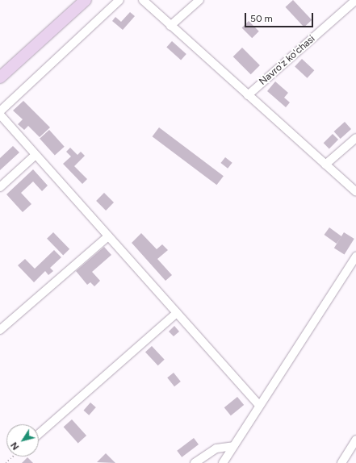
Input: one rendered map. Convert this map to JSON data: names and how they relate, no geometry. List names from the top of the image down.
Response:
{
  "streets": {
    "street": ["Navro'z ko'chasi"]
  },
  "scale_bar": "50 m",
  "north": "bottom left"
}
